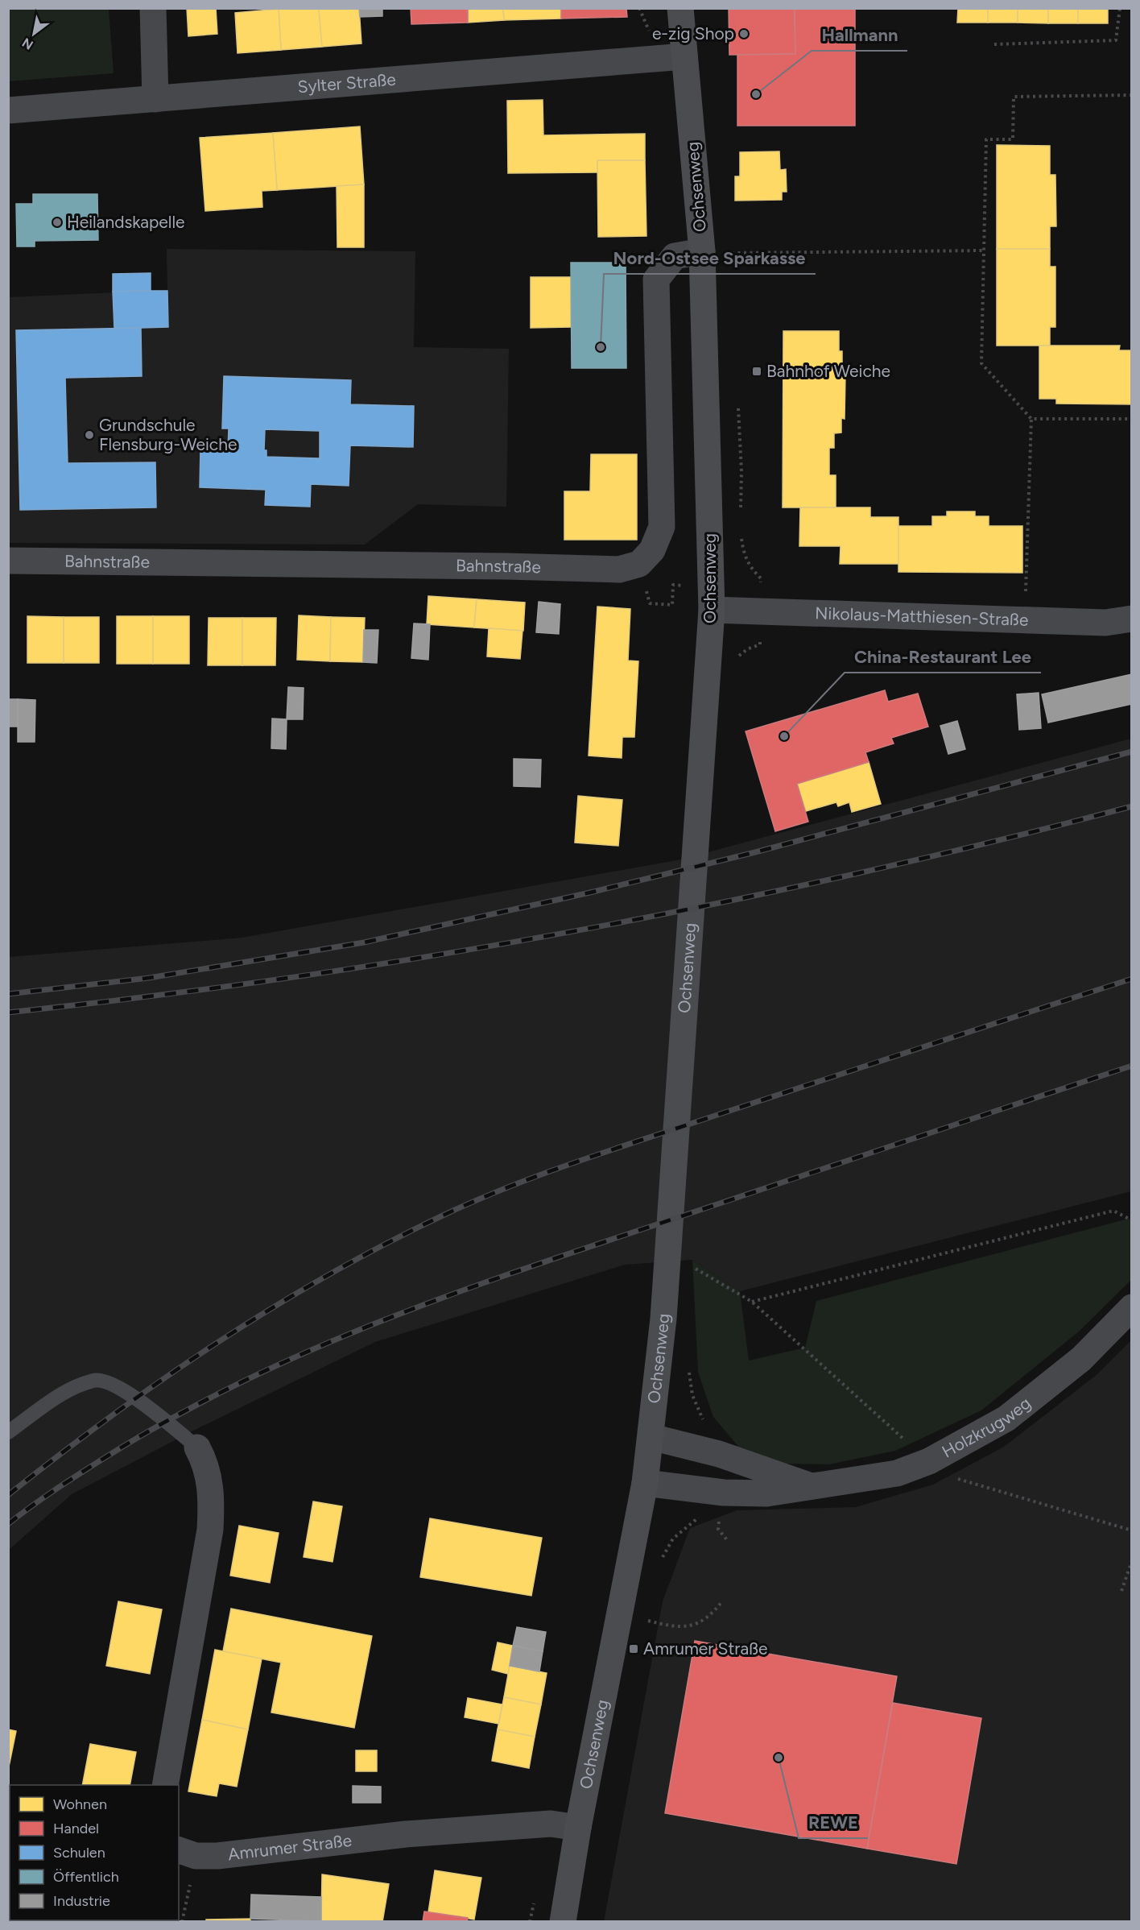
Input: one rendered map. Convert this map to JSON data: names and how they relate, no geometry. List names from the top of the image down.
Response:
{
  "streets": {
    "main road": ["Ochsenweg"],
    "street": [
      "Sylter Straße",
      "Bahnstraße",
      "Nikolaus-Matthiesen-Straße",
      "Holzkrugweg",
      "Amrumer Straße"
    ]
  },
  "crossings": [
    ["Sylter Straße", "Ochsenweg"],
    ["Ochsenweg", "Bahnstraße"],
    ["Ochsenweg", "Nikolaus-Matthiesen-Straße"],
    ["Ochsenweg", "Holzkrugweg"],
    ["Ochsenweg", "Amrumer Straße"]
  ],
  "places": {
    "other": [
      "e-zig Shop",
      "Hallmann",
      "Heilandskapelle",
      "Nord-Ostsee Sparkasse",
      "Grundschule Flensburg-Weiche",
      "China-Restaurant Lee",
      "REWE"
    ],
    "transit": ["Bahnhof Weiche", "Amrumer Straße"]
  },
  "legend": [
    "Wohnen",
    "Handel",
    "Schulen",
    "Öffentlich",
    "Industrie"
  ],
  "north": "bottom left"
}
